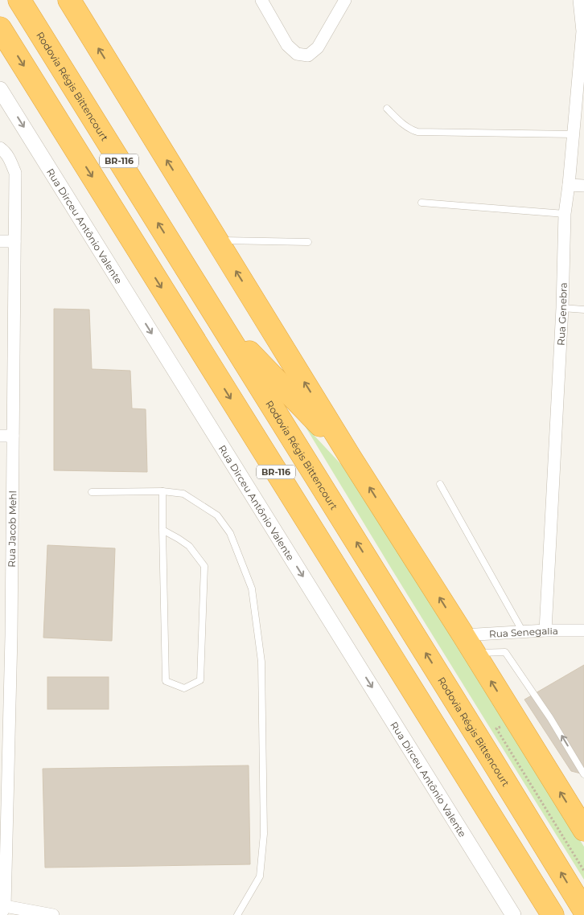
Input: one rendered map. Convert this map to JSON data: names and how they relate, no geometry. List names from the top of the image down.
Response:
{
  "streets": {
    "highway": ["Rodovia Régis Bittencourt", "BR-116"],
    "street": [
      "Rua Dirceu Antônio Valente",
      "Rua Genebra",
      "Rua Jacob Mehl",
      "Rua Senegalia"
    ]
  },
  "crossings": [
    ["Rua Genebra", "Rua Senegalia"]
  ],
  "one_way": ["Rua Dirceu Antônio Valente"]
}
